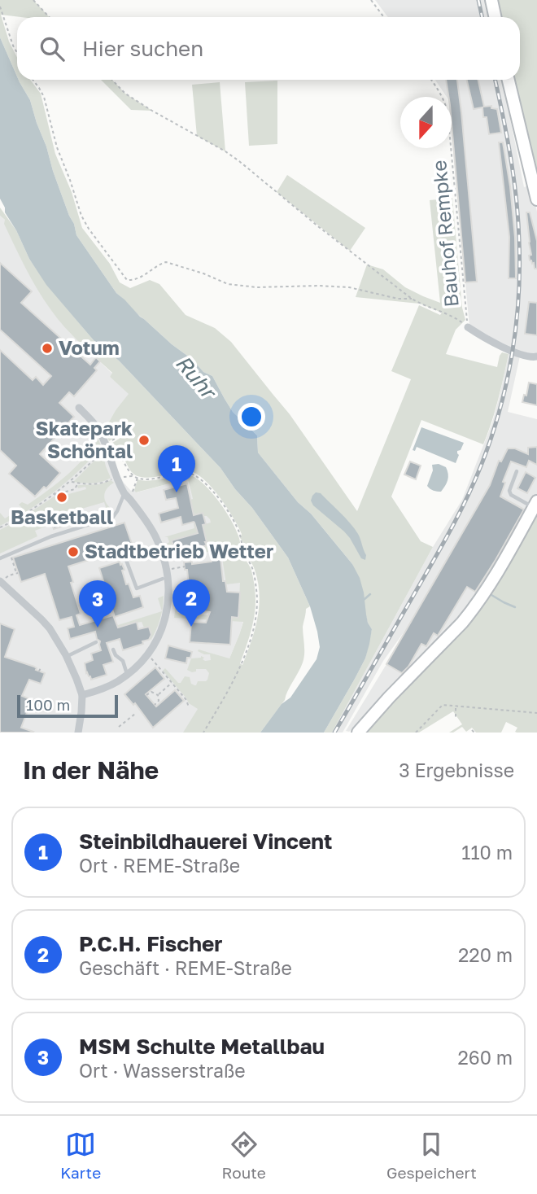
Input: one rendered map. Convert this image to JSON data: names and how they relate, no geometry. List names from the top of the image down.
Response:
{
  "streets": {
    "path": ["Bauhof Rempke"]
  },
  "water": ["Ruhr"],
  "places": [
    "Votum",
    "Skatepark Schöntal",
    "Basketball",
    "Stadtbetrieb Wetter"
  ],
  "scale_bar": "100 m",
  "north": "bottom",
  "page": {
    "search": "Hier suchen",
    "pins": ["1", "2", "3"],
    "scale": "100 m",
    "heading": ["In der Nähe", "3 Ergebnisse"],
    "list": [
      {
        "mark": "1",
        "name": "Steinbildhauerei Vincent",
        "note": "Ort · REME-Straße",
        "value": "110 m"
      },
      {
        "mark": "2",
        "name": "P.C.H. Fischer",
        "note": "Geschäft · REME-Straße",
        "value": "220 m"
      },
      {
        "mark": "3",
        "name": "MSM Schulte Metallbau",
        "note": "Ort · Wasserstraße",
        "value": "260 m"
      }
    ],
    "nav": ["Karte", "Route", "Gespeichert"]
  }
}
